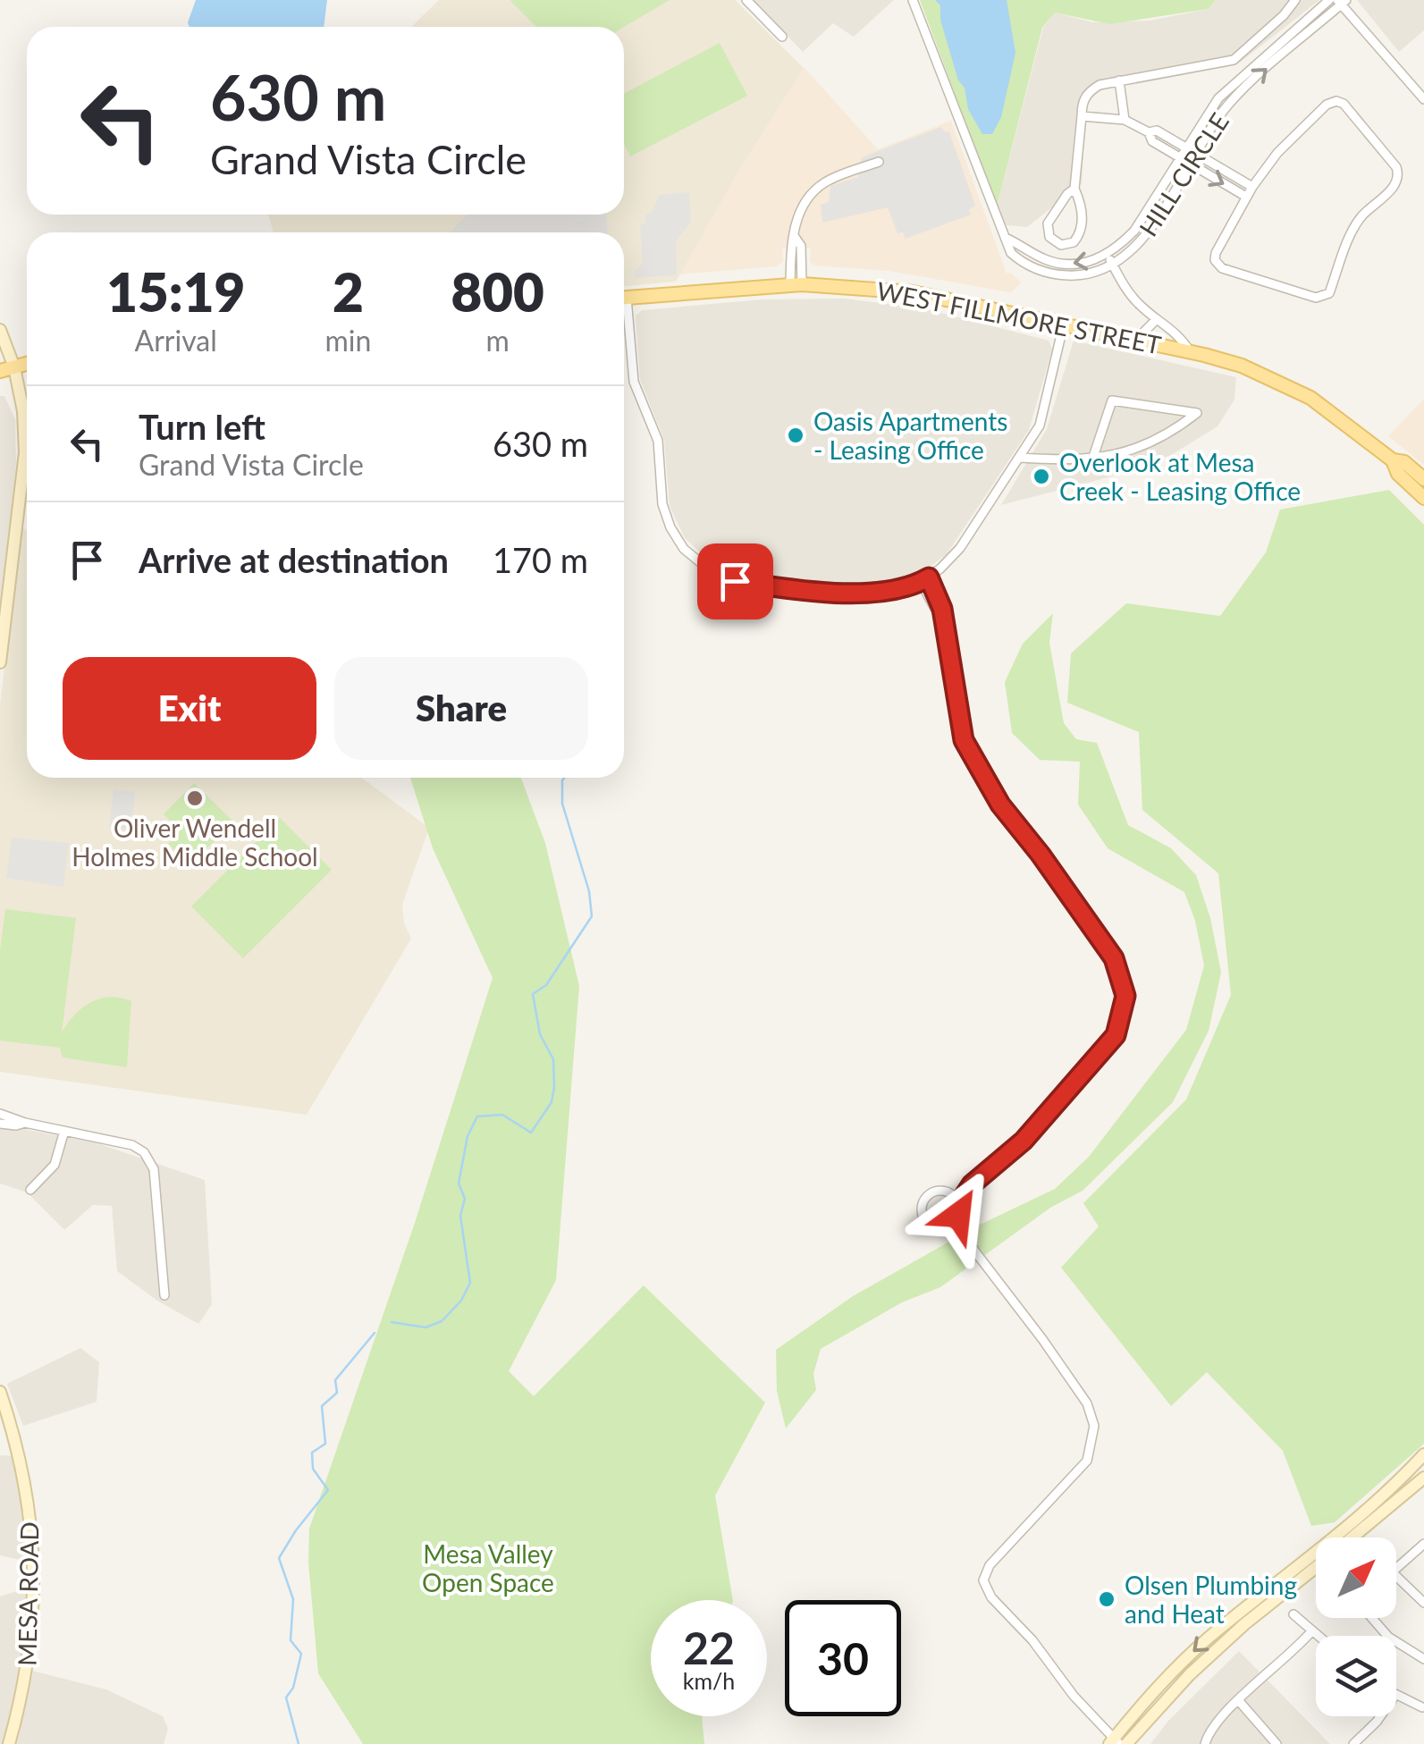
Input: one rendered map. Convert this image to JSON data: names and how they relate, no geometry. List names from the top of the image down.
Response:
{
  "streets": {
    "main road": ["WEST FILLMORE STREET", "MESA ROAD"],
    "street": ["HILL CIRCLE"]
  },
  "parks": ["Mesa Valley Open Space"],
  "places": [
    "Oasis Apartments - Leasing Office",
    "Overlook at Mesa Creek - Leasing Office",
    "Oliver Wendell Holmes Middle School",
    "Olsen Plumbing and Heat"
  ],
  "north": "top right",
  "page": {
    "turn": ["630 m", "Grand Vista Circle"],
    "eta": [
      "15:19",
      "Arrival",
      "2",
      "min",
      "800",
      "m"
    ],
    "list": [
      {
        "name": "Turn left",
        "note": "Grand Vista Circle",
        "value": "630 m"
      },
      {
        "name": "Arrive at destination",
        "value": "170 m"
      }
    ],
    "buttons": ["Exit", "Share"],
    "speed": "22 km/h",
    "limit": "30"
  }
}
